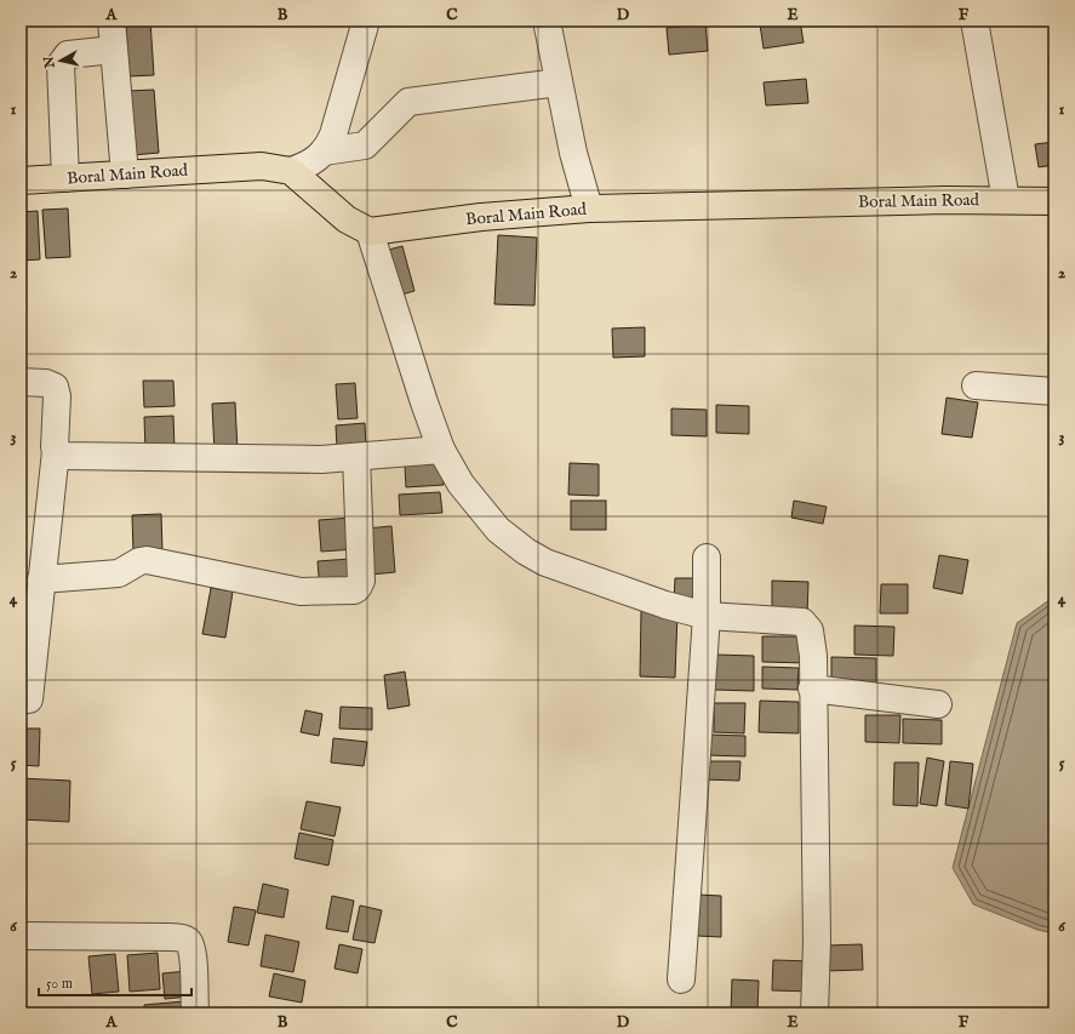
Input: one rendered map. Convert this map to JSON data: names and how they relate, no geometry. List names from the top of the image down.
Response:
{
  "streets": {
    "main road": ["Boral Main Road"]
  },
  "scale_bar": "50 m",
  "north": "left",
  "grid": {
    "columns": [
      "A",
      "B",
      "C",
      "D",
      "E",
      "F"
    ],
    "rows": [
      "1",
      "2",
      "3",
      "4",
      "5",
      "6"
    ]
  }
}
